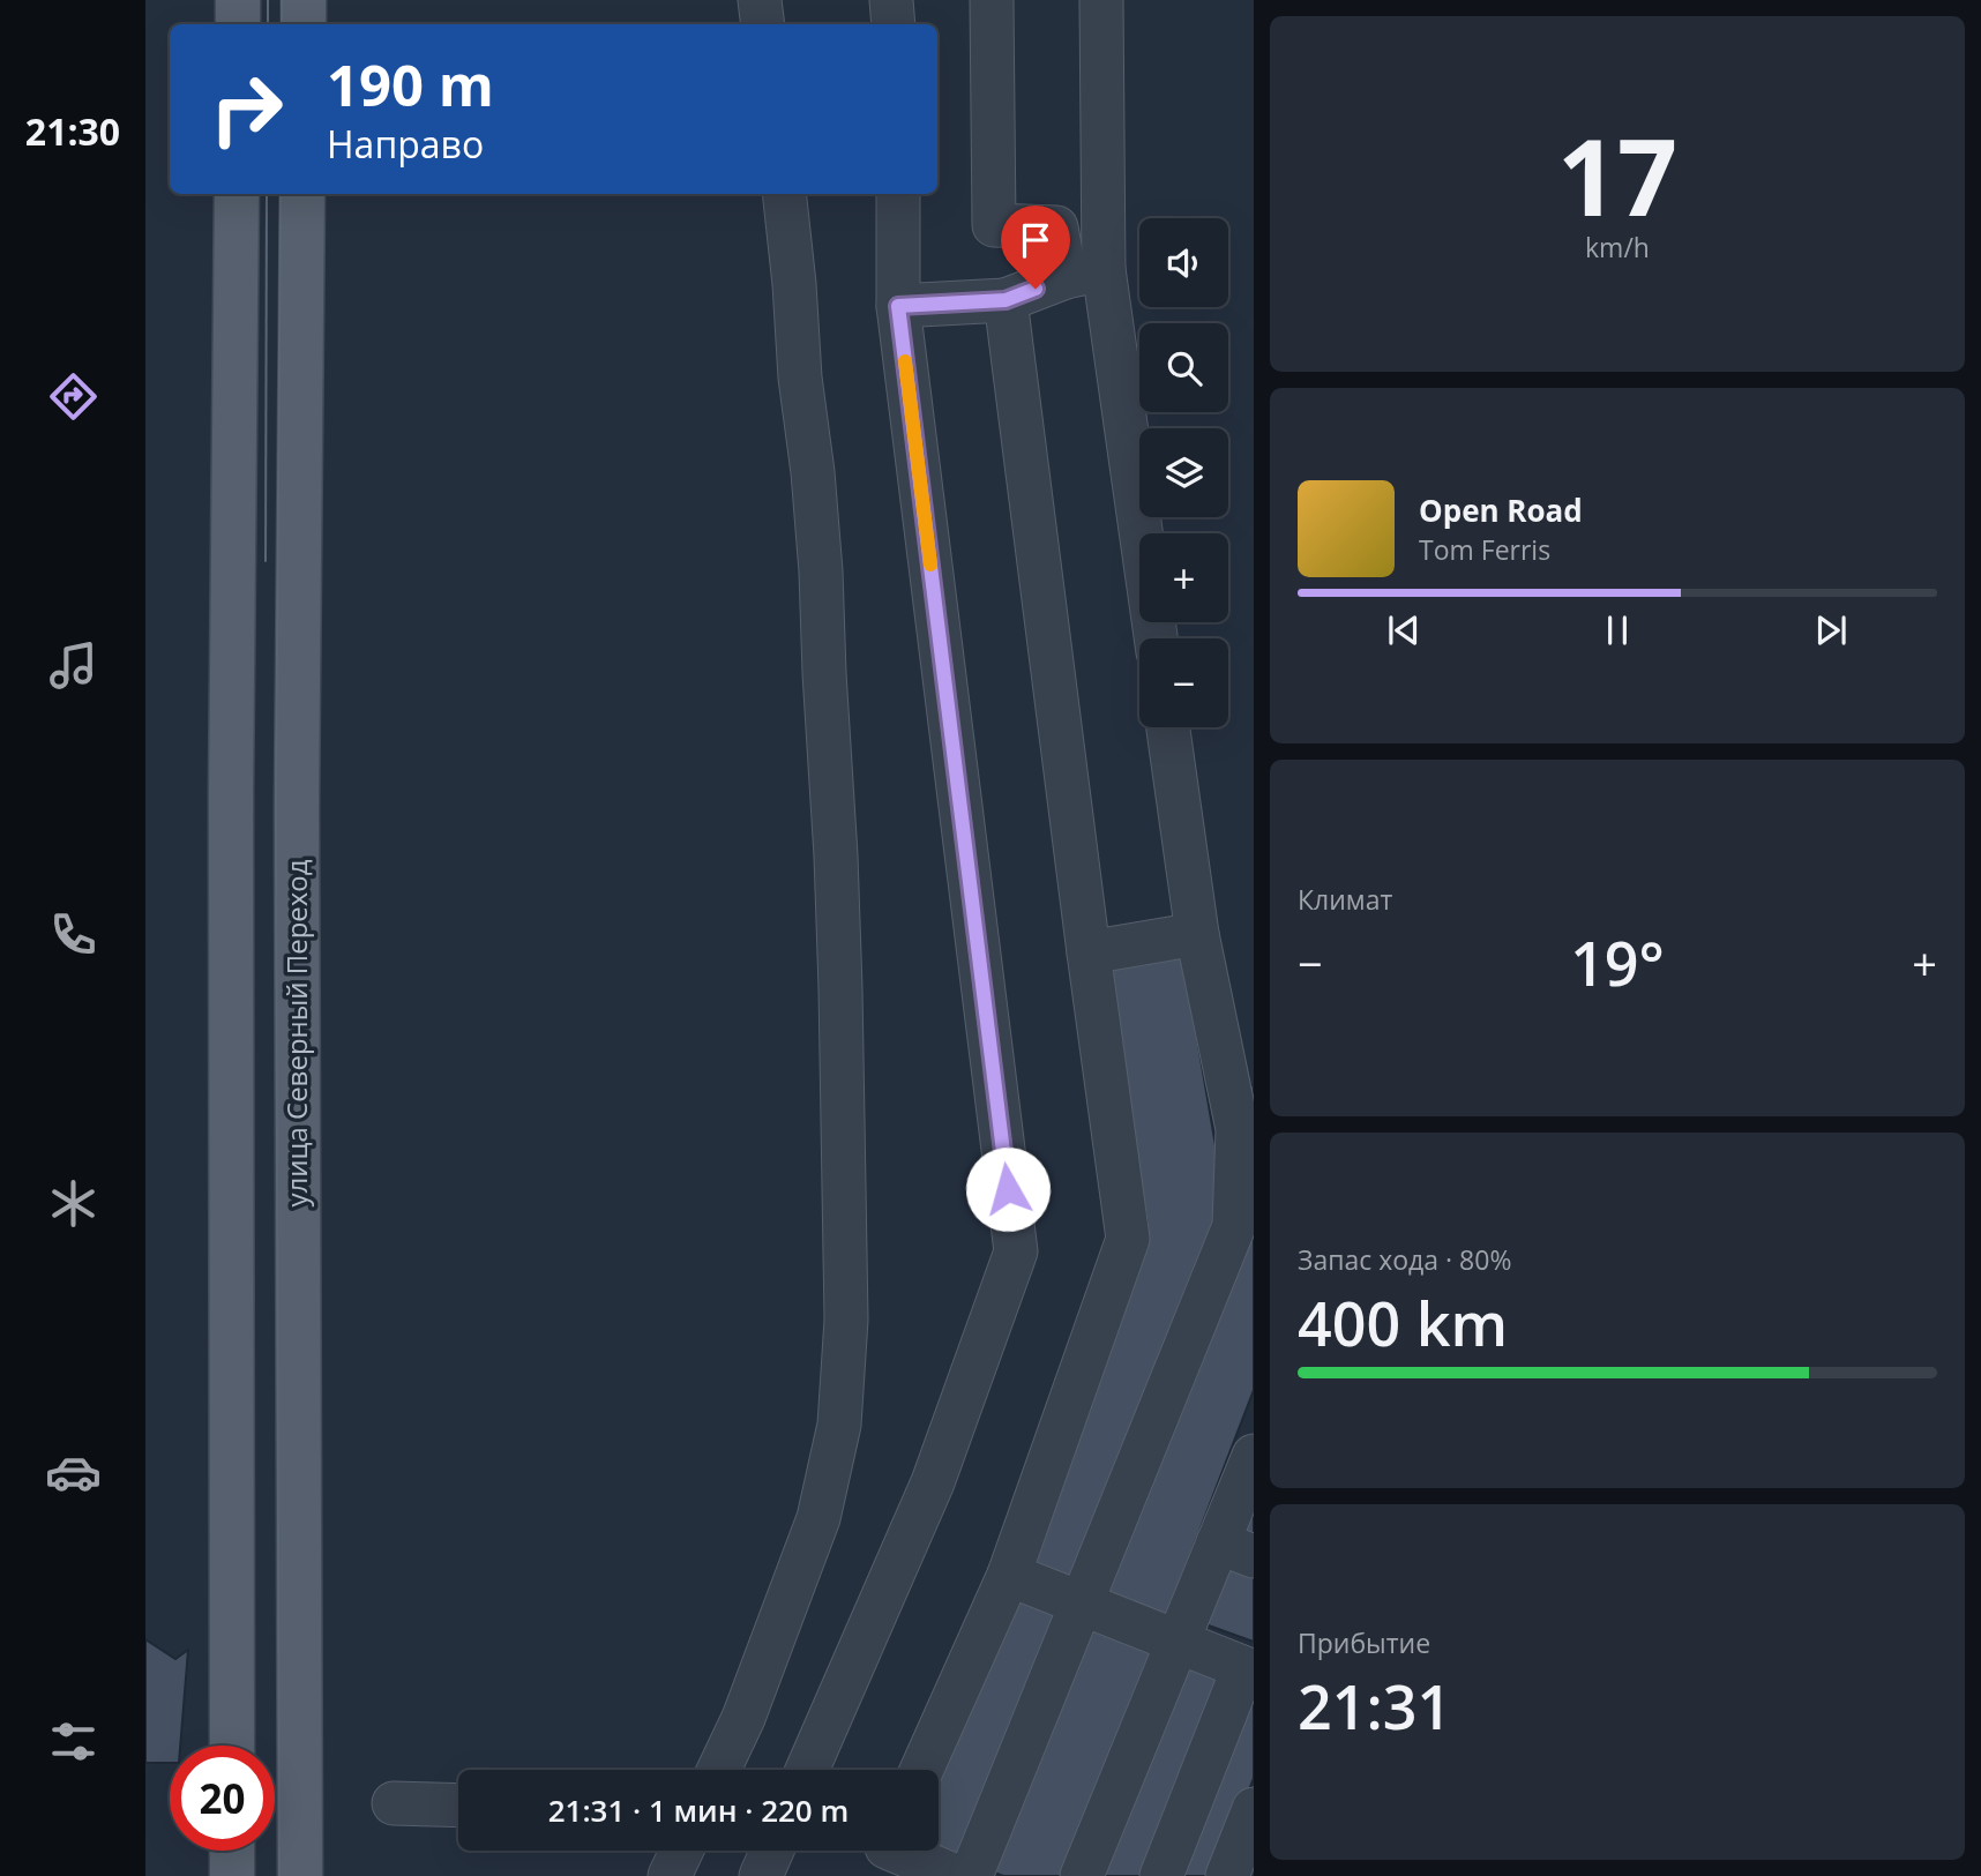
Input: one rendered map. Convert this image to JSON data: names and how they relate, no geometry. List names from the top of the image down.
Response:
{
  "streets": {
    "main road": ["улица Северный Переход"]
  },
  "page": {
    "tabs": "21:30",
    "tile": [
      ["17", "km/h"],
      "Климат",
      ["Запас хода · 80%", "400 km"],
      ["Прибытие", "21:31"]
    ],
    "turn": ["190 m", "Направо"],
    "map_buttons": ["+", "−"],
    "song": ["Open Road", "Tom Ferris"],
    "heat": ["−", "19°", "+"],
    "limit": "20",
    "trip": "21:31 · 1 мин · 220 m"
  }
}
